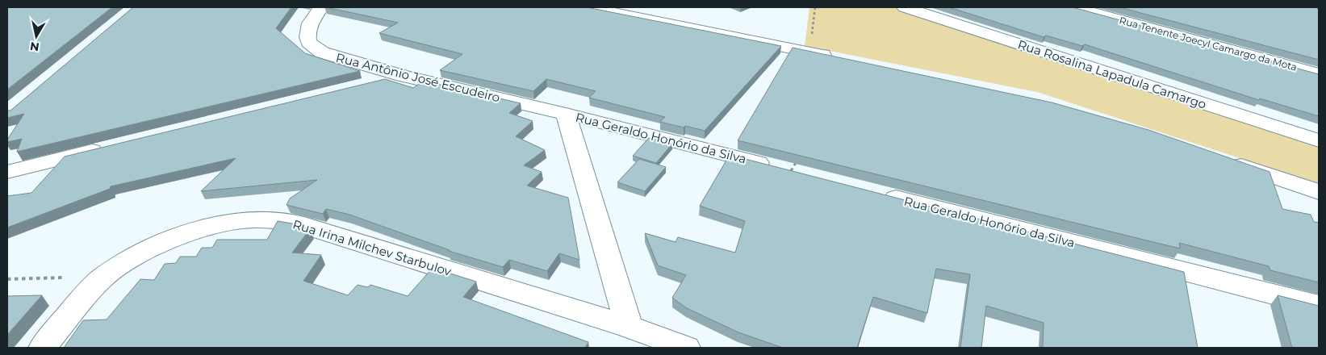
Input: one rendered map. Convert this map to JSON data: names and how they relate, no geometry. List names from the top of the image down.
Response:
{
  "streets": {
    "street": [
      "Rua Tenente Joecyl Camargo da Mota",
      "Rua Rosalina Lapadula Camargo",
      "Rua Antônio José Escudeiro",
      "Rua Geraldo Honório da Silva",
      "Rua Irina Milchev Starbulov"
    ]
  },
  "crossings": [
    ["Rua Antônio José Escudeiro", "Rua Geraldo Honório da Silva"]
  ],
  "north": "bottom"
}
